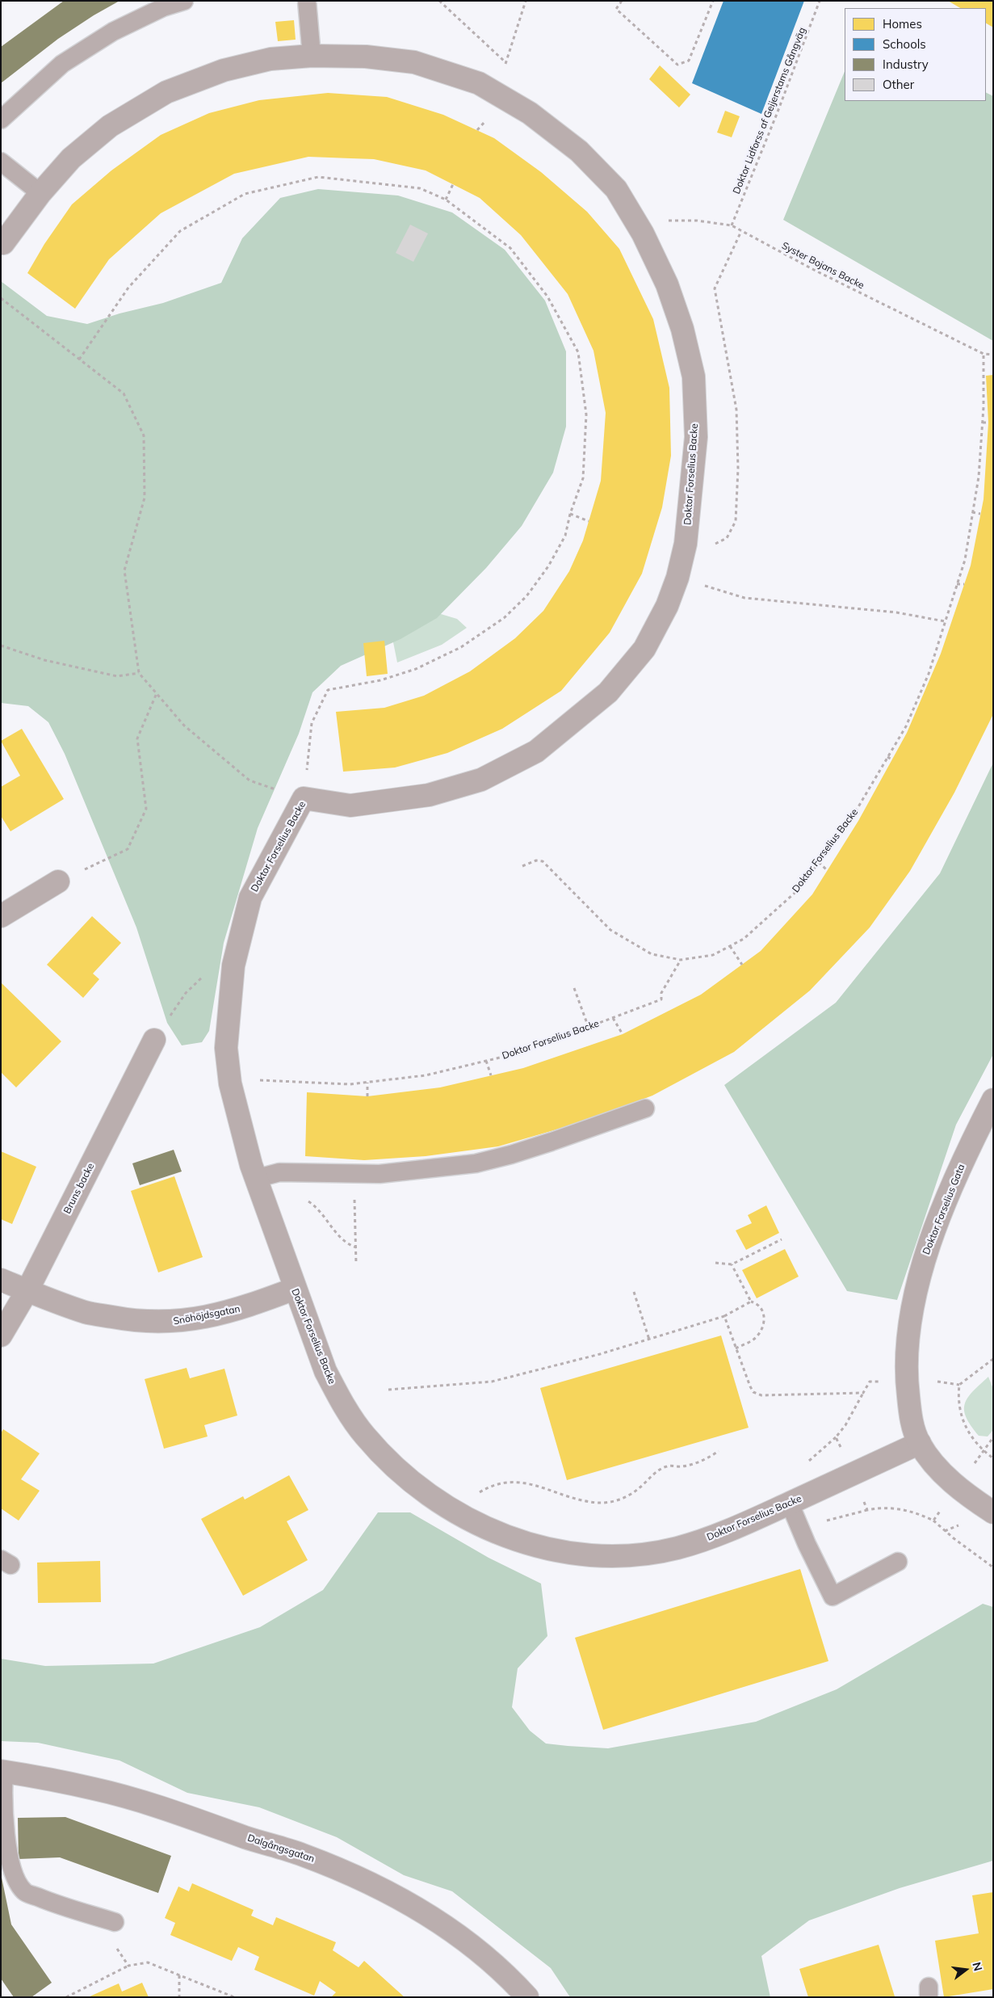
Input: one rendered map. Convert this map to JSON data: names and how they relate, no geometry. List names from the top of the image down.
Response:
{
  "streets": {
    "street": [
      "Doktor Forselius Backe",
      "Bruns backe",
      "Doktor Forselius Gata",
      "Snöhöjdsgatan",
      "Dalgångsgatan"
    ],
    "path": ["Doktor Lidforss af Geijerstams Gångväg", "Syster Bojans Backe"]
  },
  "crossings": [
    ["Doktor Lidforss af Geijerstams Gångväg", "Syster Bojans Backe"],
    ["Syster Bojans Backe", "Doktor Forselius Backe"],
    ["Doktor Forselius Backe", "Doktor Forselius Gata"],
    ["Doktor Forselius Backe", "Snöhöjdsgatan"],
    ["Bruns backe", "Snöhöjdsgatan"]
  ],
  "legend": [
    "Homes",
    "Schools",
    "Industry",
    "Other"
  ],
  "north": "right"
}
